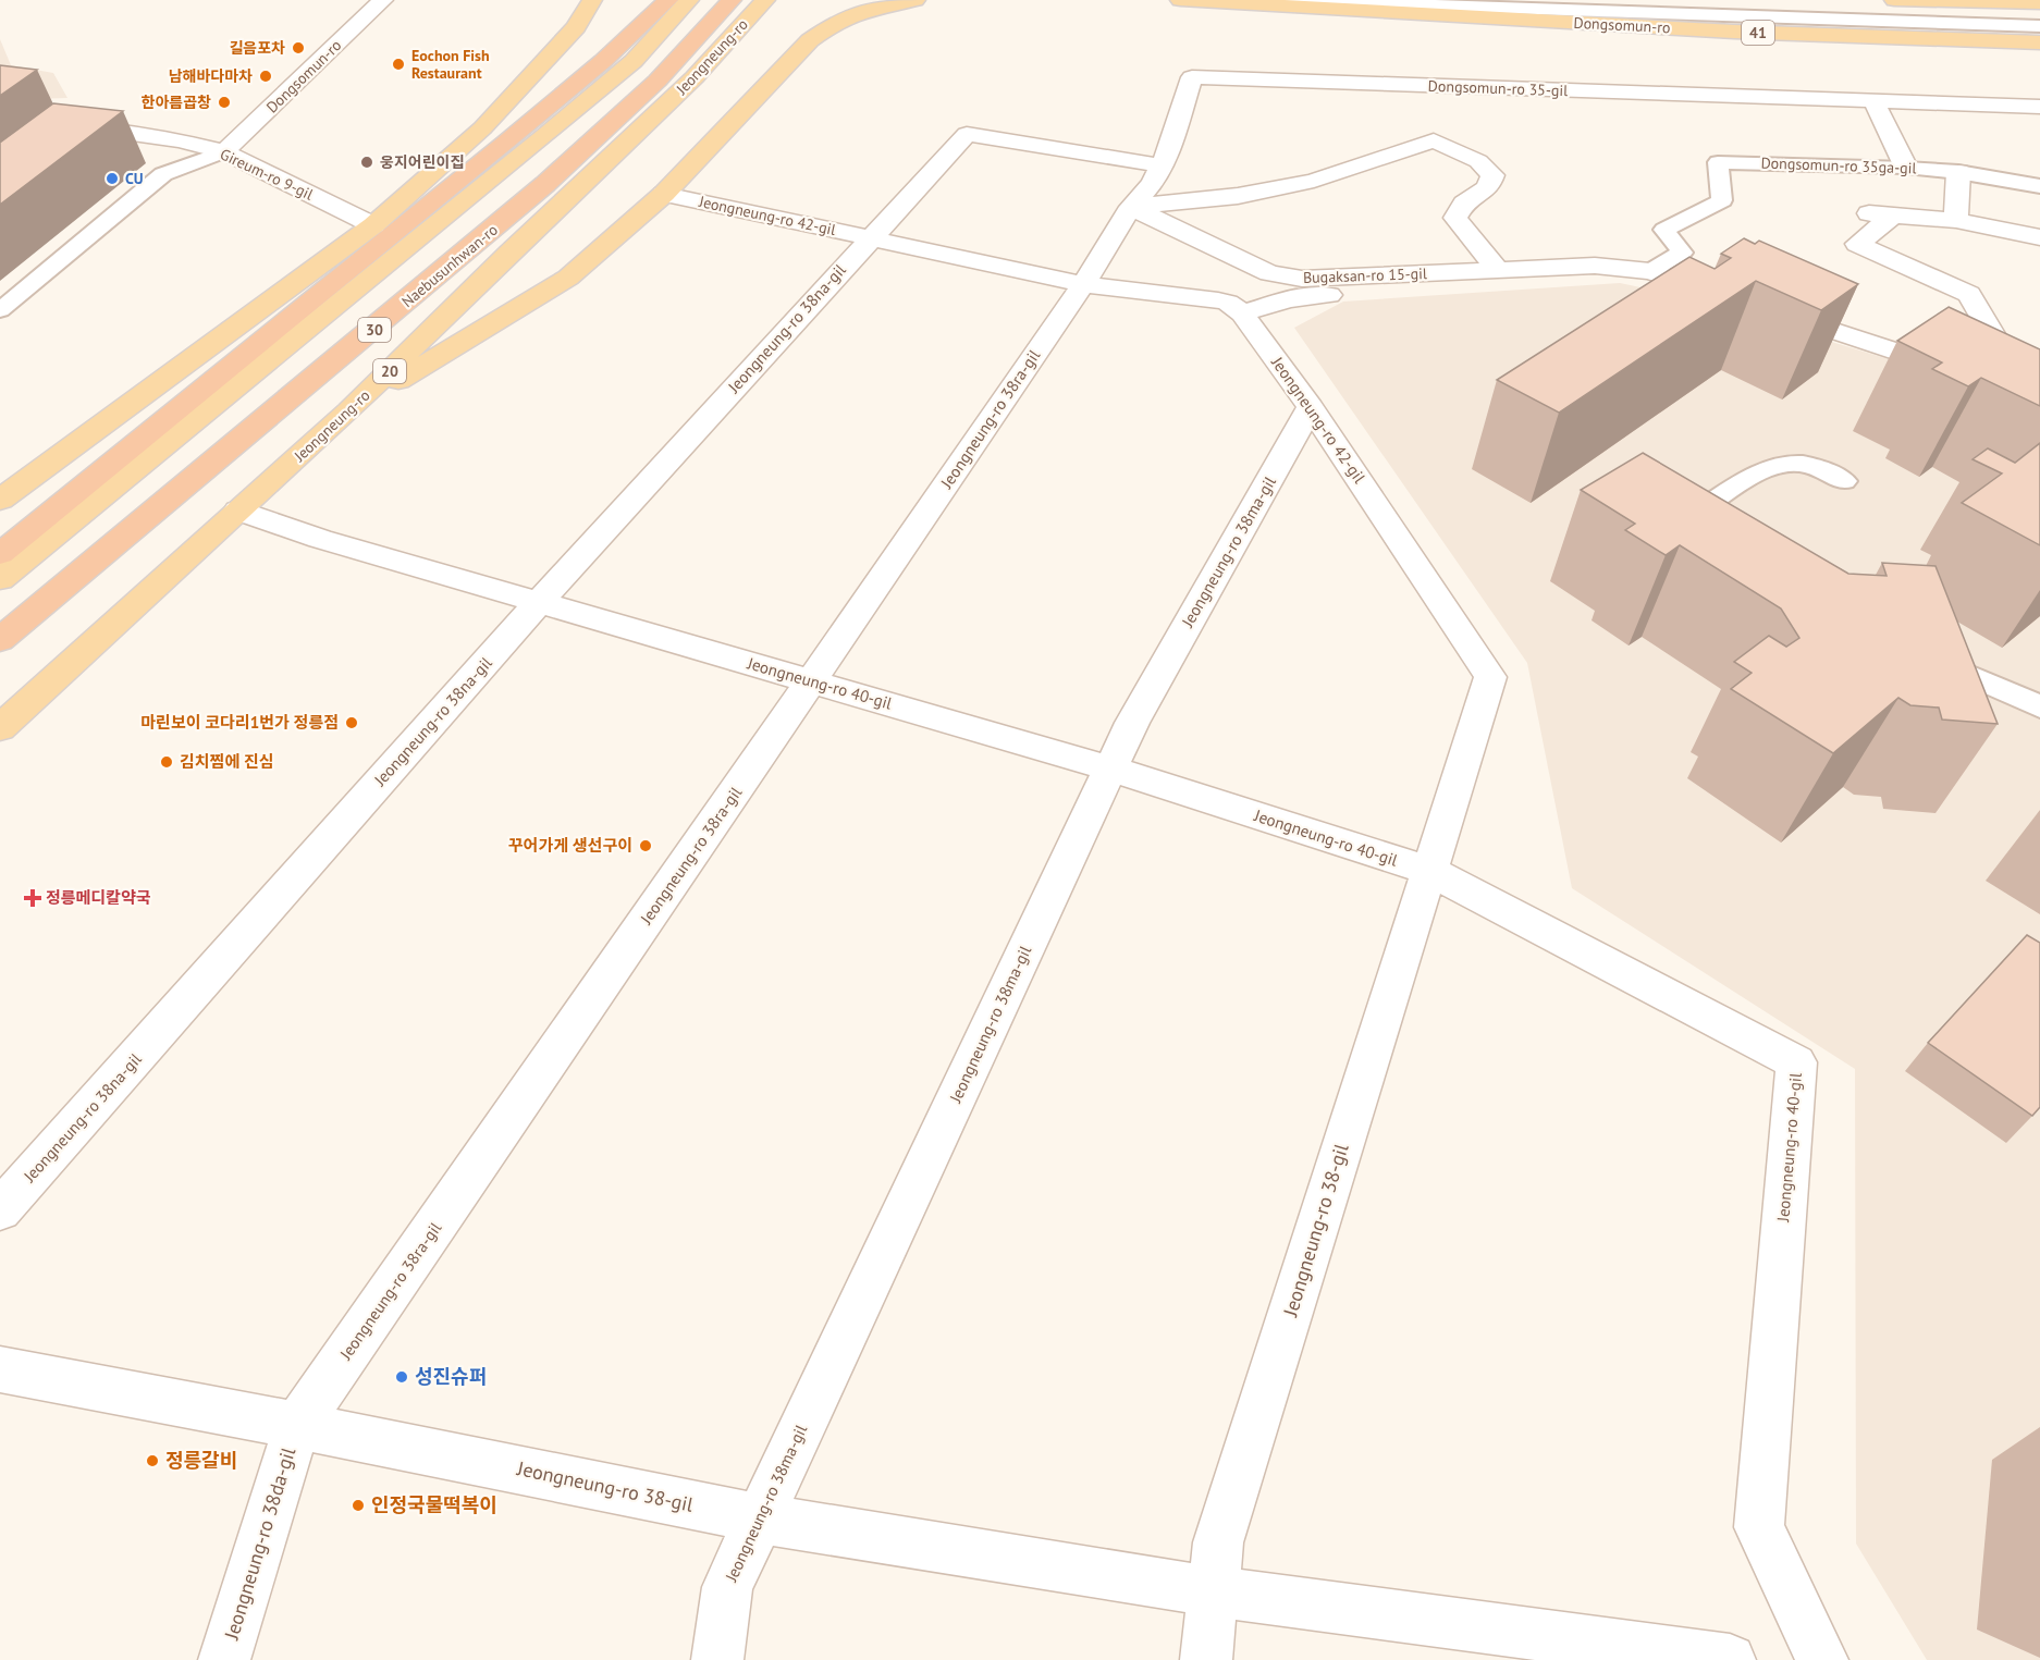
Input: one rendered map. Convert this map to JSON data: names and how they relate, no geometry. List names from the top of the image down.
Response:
{
  "streets": {
    "highway": ["Naebusunhwan-ro", "30"],
    "main road": [
      "Dongsomun-ro",
      "41",
      "Jeongneung-ro",
      "20"
    ],
    "street": [
      "Dongsomun-ro 35-gil",
      "Gireum-ro 9-gil",
      "Jeongneung-ro 42-gil",
      "Bugaksan-ro 15-gil",
      "Jeongneung-ro 38na-gil",
      "Jeongneung-ro 38ra-gil",
      "Jeongneung-ro 38ma-gil",
      "Jeongneung-ro 40-gil",
      "Jeongneung-ro 38-gil",
      "Jeongneung-ro 38da-gil"
    ],
    "lane": ["Dongsomun-ro 35ga-gil"]
  },
  "crossings": [
    ["Dongsomun-ro", "Gireum-ro 9-gil"],
    ["Jeongneung-ro", "Jeongneung-ro 40-gil"],
    ["Dongsomun-ro 35-gil", "Jeongneung-ro 42-gil"],
    ["Dongsomun-ro 35-gil", "Bugaksan-ro 15-gil"],
    ["Dongsomun-ro 35-gil", "Jeongneung-ro 38ra-gil"],
    ["Dongsomun-ro 35ga-gil", "Bugaksan-ro 15-gil"],
    ["Jeongneung-ro 42-gil", "Bugaksan-ro 15-gil"],
    ["Jeongneung-ro 42-gil", "Jeongneung-ro 38na-gil"],
    ["Jeongneung-ro 42-gil", "Jeongneung-ro 38ra-gil"],
    ["Jeongneung-ro 42-gil", "Jeongneung-ro 38ma-gil"],
    ["Jeongneung-ro 42-gil", "Jeongneung-ro 40-gil"],
    ["Jeongneung-ro 42-gil", "Jeongneung-ro 38-gil"],
    ["Jeongneung-ro 38na-gil", "Jeongneung-ro 40-gil"],
    ["Jeongneung-ro 38ra-gil", "Jeongneung-ro 40-gil"],
    ["Jeongneung-ro 38ra-gil", "Jeongneung-ro 38-gil"],
    ["Jeongneung-ro 38ra-gil", "Jeongneung-ro 38da-gil"],
    ["Jeongneung-ro 38ma-gil", "Jeongneung-ro 40-gil"],
    ["Jeongneung-ro 38ma-gil", "Jeongneung-ro 38-gil"],
    ["Jeongneung-ro 40-gil", "Jeongneung-ro 38-gil"],
    ["Jeongneung-ro 38-gil", "Jeongneung-ro 38da-gil"]
  ],
  "places": {
    "other": [
      "길음포차",
      "Eochon Fish Restaurant",
      "남해바다마차",
      "한아름곱창",
      "웅지어린이집",
      "CU",
      "마린보이 코다리1번가 정릉점",
      "김치찜에 진심",
      "꾸어가게 생선구이",
      "성진슈퍼",
      "정릉갈비",
      "인정국물떡복이"
    ],
    "health": ["정릉메디칼약국"]
  }
}
